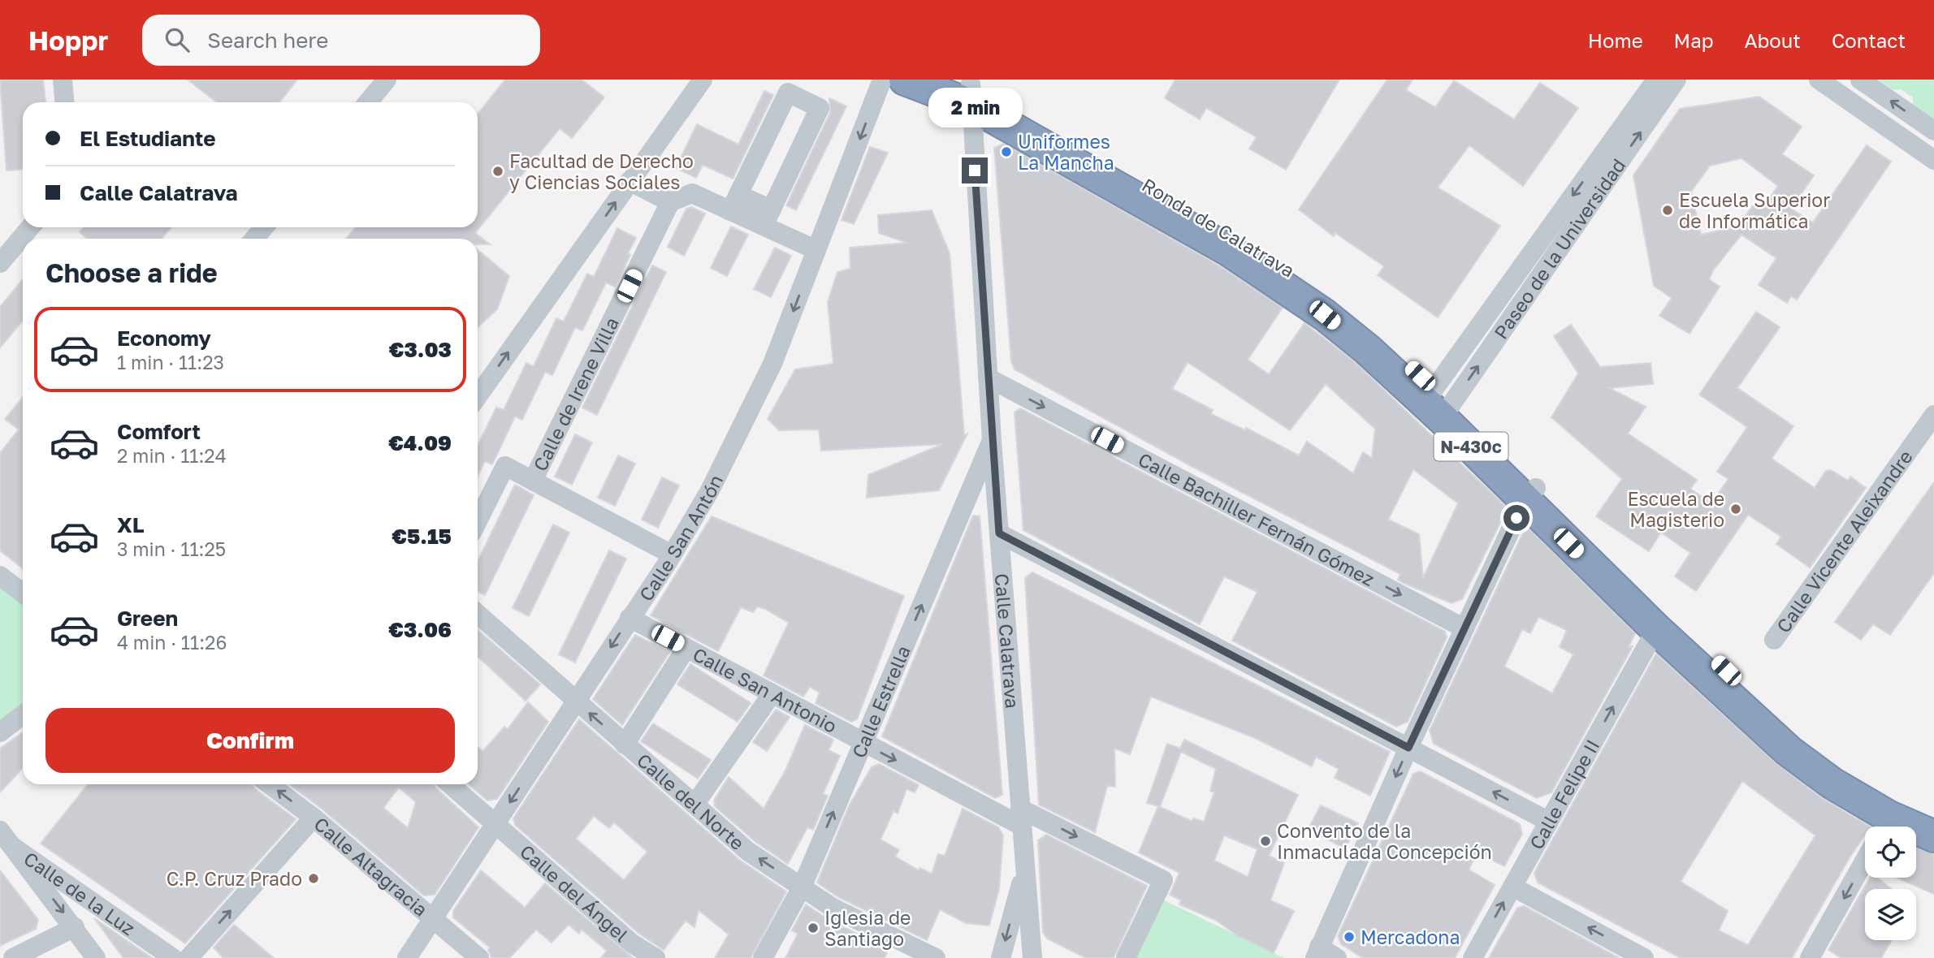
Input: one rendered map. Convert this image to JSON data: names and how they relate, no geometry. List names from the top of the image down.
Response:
{
  "streets": {
    "highway": ["Ronda de Calatrava", "N-430c"],
    "street": [
      "Paseo de la Universidad",
      "Calle de Irene Villa",
      "Calle Bachiller Fernán Gómez",
      "Calle San Antón",
      "Calle Vicente Aleixandre",
      "Calle Calatrava",
      "Calle San Antonio",
      "Calle Estrella",
      "Calle Felipe II",
      "Calle del Norte",
      "Calle Altagracia",
      "Calle de la Luz",
      "Calle del Ángel"
    ]
  },
  "crossings": [
    ["Ronda de Calatrava", "Paseo de la Universidad"],
    ["Ronda de Calatrava", "N-430c"],
    ["Ronda de Calatrava", "Calle Calatrava"],
    ["Ronda de Calatrava", "Calle Felipe II"],
    ["Calle de Irene Villa", "Calle San Antón"],
    ["N-430c", "Calle Calatrava"],
    ["Calle Bachiller Fernán Gómez", "Calle Calatrava"],
    ["Calle San Antón", "Calle San Antonio"],
    ["Calle San Antón", "Calle del Norte"],
    ["Calle San Antón", "Calle Altagracia"],
    ["Calle San Antón", "Calle del Ángel"],
    ["Calle Calatrava", "Calle San Antonio"],
    ["Calle Calatrava", "Calle Estrella"],
    ["Calle San Antonio", "Calle Estrella"],
    ["Calle Estrella", "Calle del Norte"]
  ],
  "one_way": ["Calle San Antonio", "Calle Estrella"],
  "places": [
    "Uniformes La Mancha",
    "Facultad de Derecho y Ciencias Sociales",
    "Escuela Superior de Informática",
    "Escuela de Magisterio",
    "Convento de la Inmaculada Concepción",
    "C.P. Cruz Prado",
    "Iglesia de Santiago",
    "Mercadona"
  ],
  "page": {
    "header": "Hoppr",
    "search": "Search here",
    "nav": [
      "Home",
      "Map",
      "About",
      "Contact"
    ],
    "bubble": "2 min",
    "banner": ["El Estudiante", "Calle Calatrava"],
    "heading": "Choose a ride",
    "list": [
      {
        "name": "Economy",
        "note": "1 min · 11:23",
        "value": "€3.03"
      },
      {
        "name": "Comfort",
        "note": "2 min · 11:24",
        "value": "€4.09"
      },
      {
        "name": "XL",
        "note": "3 min · 11:25",
        "value": "€5.15"
      },
      {
        "name": "Green",
        "note": "4 min · 11:26",
        "value": "€3.06"
      }
    ],
    "buttons": "Confirm"
  }
}
